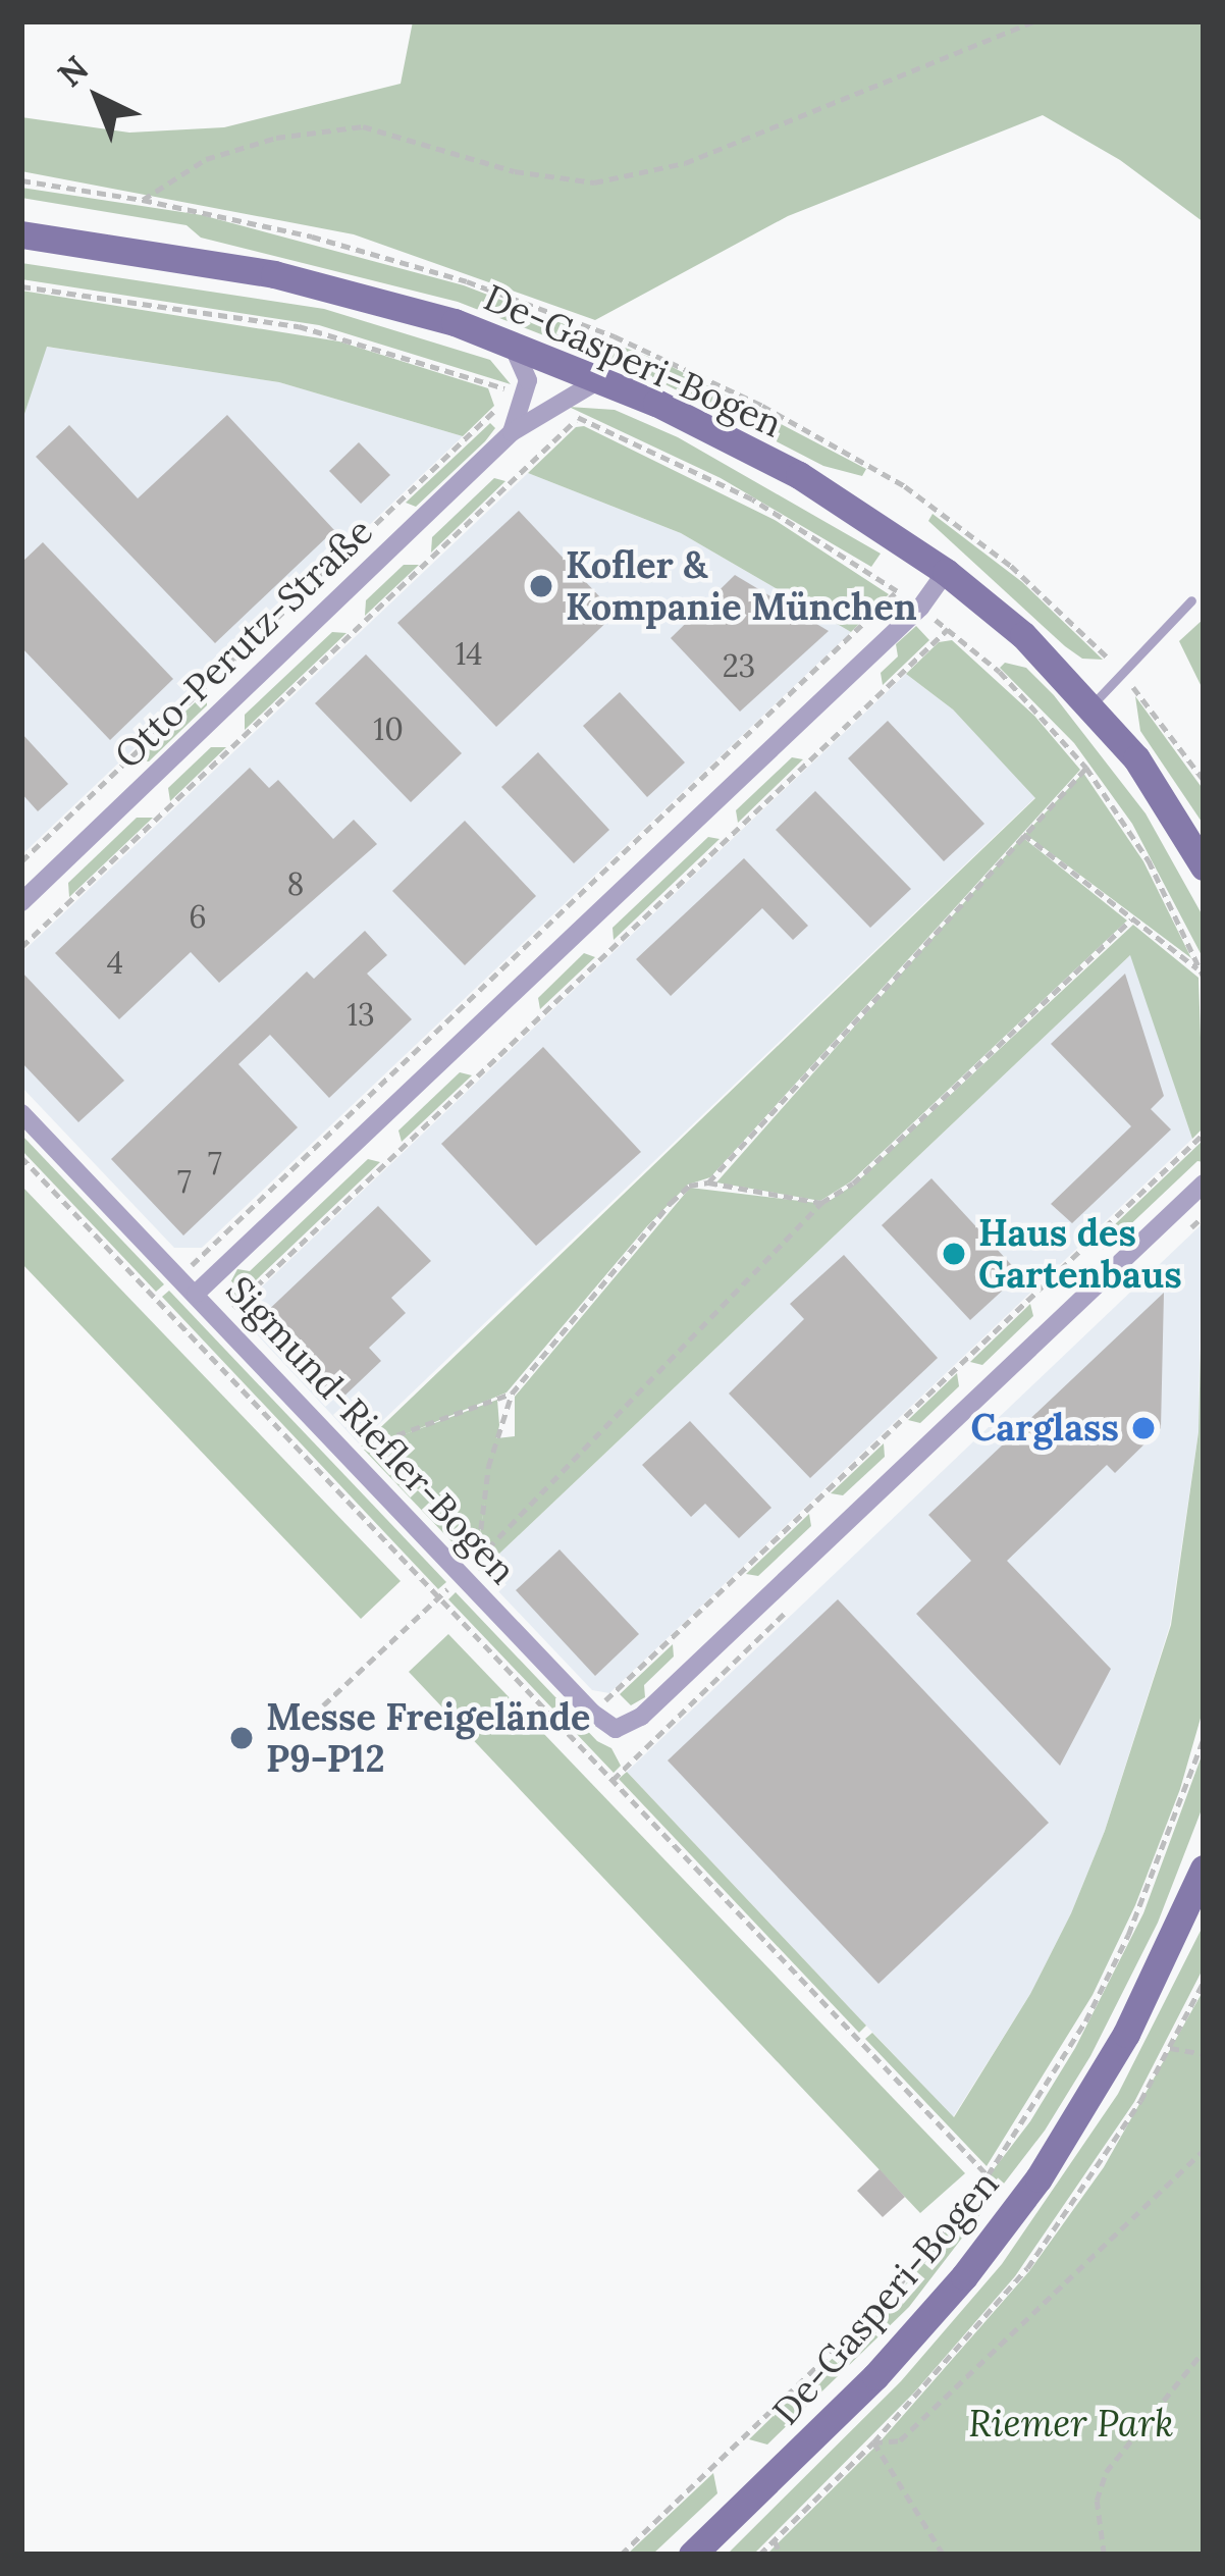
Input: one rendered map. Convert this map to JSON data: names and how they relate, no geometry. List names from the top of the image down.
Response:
{
  "streets": {
    "main road": ["De-Gasperi-Bogen"],
    "street": ["Otto-Perutz-Straße", "Sigmund-Riefler-Bogen"]
  },
  "crossings": [
    ["De-Gasperi-Bogen", "Otto-Perutz-Straße"],
    ["De-Gasperi-Bogen", "Sigmund-Riefler-Bogen"]
  ],
  "parks": ["Riemer Park"],
  "places": [
    "Kofler & Kompanie München",
    "Haus des Gartenbaus",
    "Carglass",
    "Messe Freigelände P9-P12"
  ],
  "house_numbers": [
    "14",
    "23",
    "10",
    "8",
    "6",
    "4",
    "13",
    "7",
    "7"
  ],
  "north": "top left"
}
